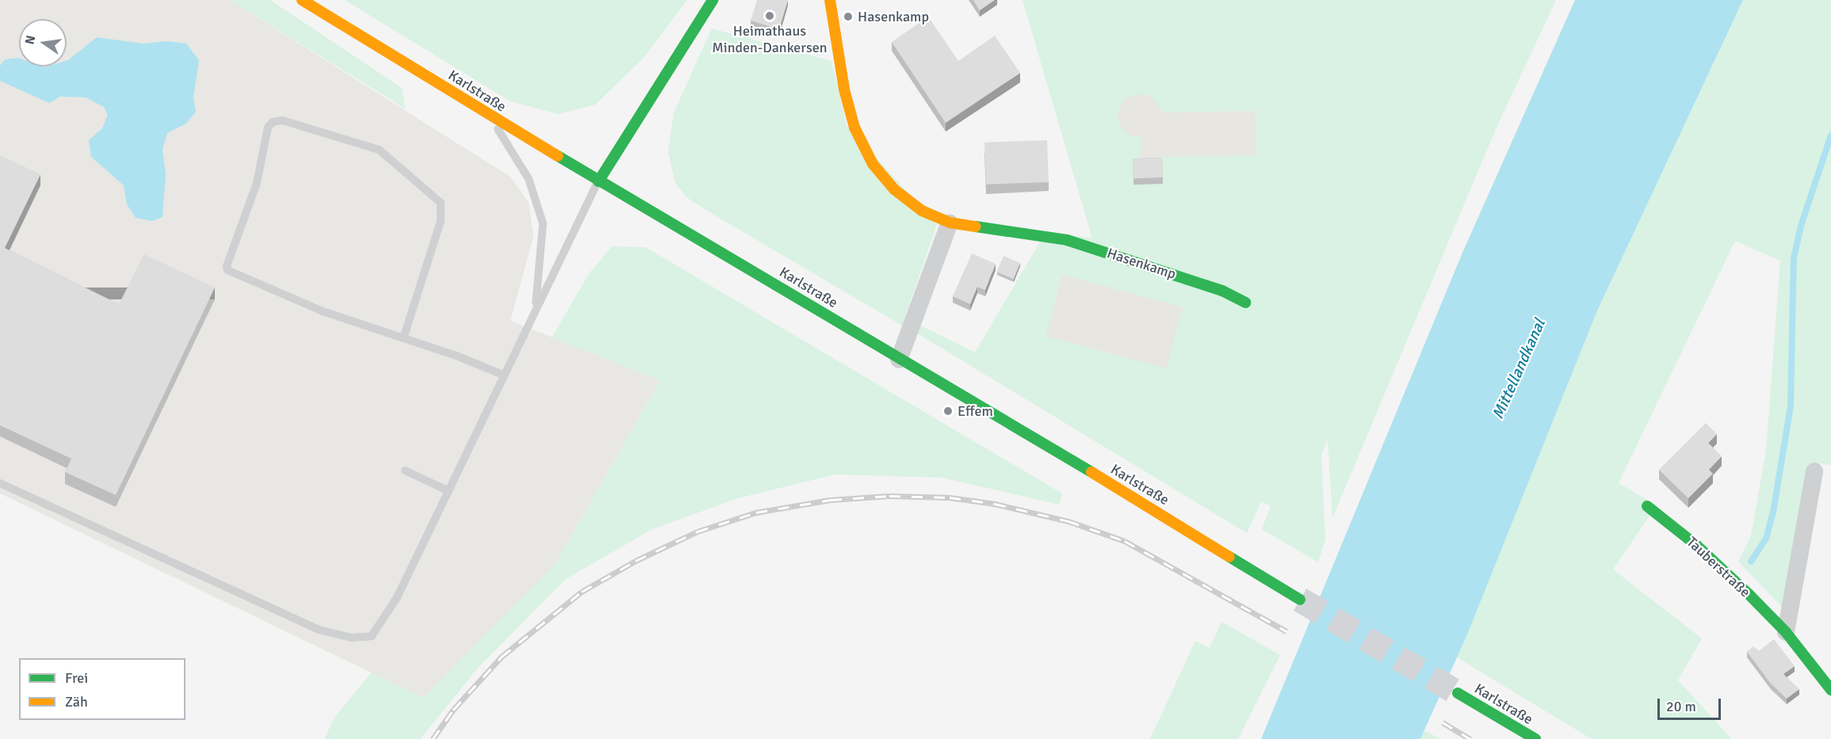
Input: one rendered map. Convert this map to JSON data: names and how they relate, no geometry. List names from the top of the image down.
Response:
{
  "streets": {
    "street": ["Karlstraße", "Hasenkamp", "Tauberstraße"]
  },
  "water": ["Mittellandkanal"],
  "places": ["Heimathaus Minden-Dankersen", "Hasenkamp", "Effem"],
  "legend": ["Frei", "Zäh"],
  "scale_bar": "20 m",
  "north": "left"
}
